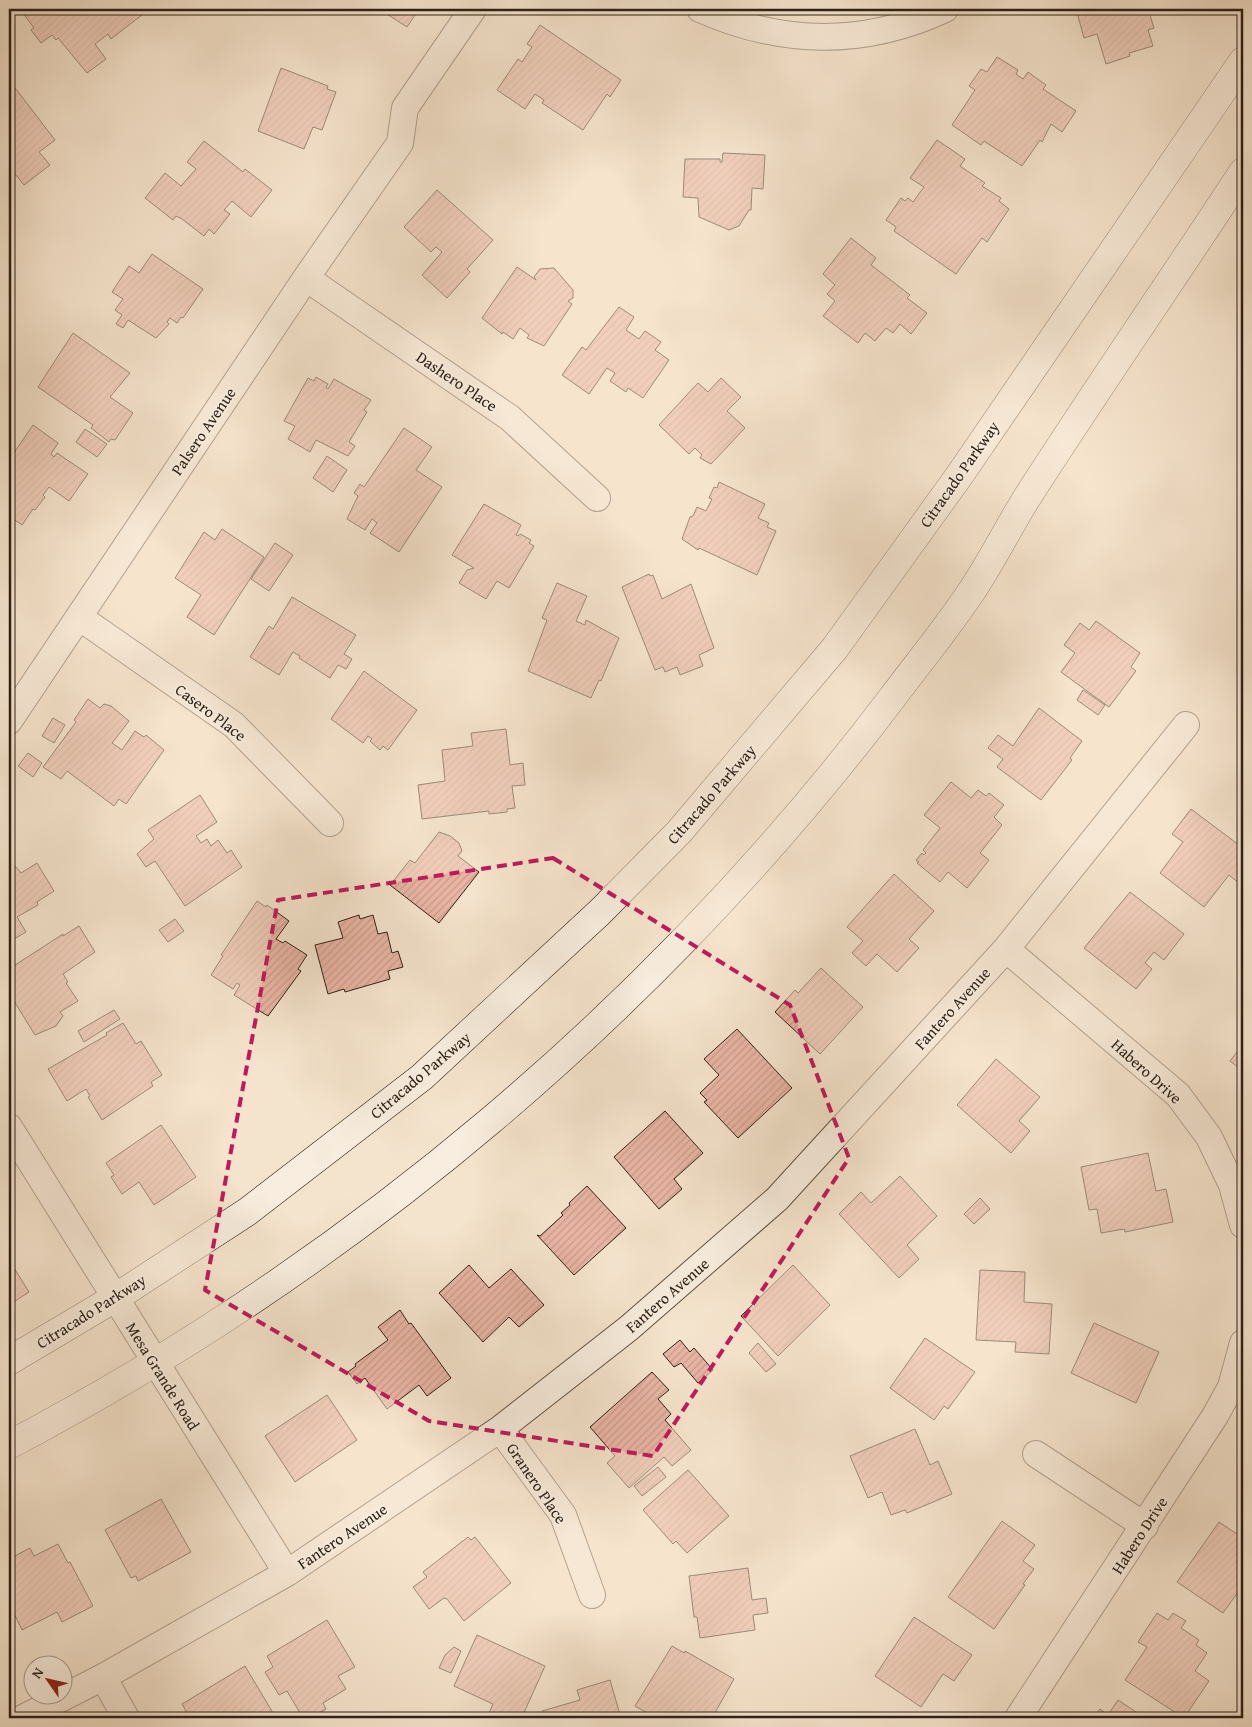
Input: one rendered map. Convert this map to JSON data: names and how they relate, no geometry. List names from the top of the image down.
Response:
{
  "streets": {
    "street": [
      "Dashero Place",
      "Palsero Avenue",
      "Citracado Parkway",
      "Casero Place",
      "Fantero Avenue",
      "Habero Drive",
      "Mesa Grande Road",
      "Granero Place"
    ]
  },
  "crossings": [
    ["Dashero Place", "Palsero Avenue"],
    ["Palsero Avenue", "Casero Place"],
    ["Citracado Parkway", "Mesa Grande Road"],
    ["Fantero Avenue", "Habero Drive"],
    ["Fantero Avenue", "Mesa Grande Road"],
    ["Fantero Avenue", "Granero Place"]
  ],
  "north": "top left"
}
